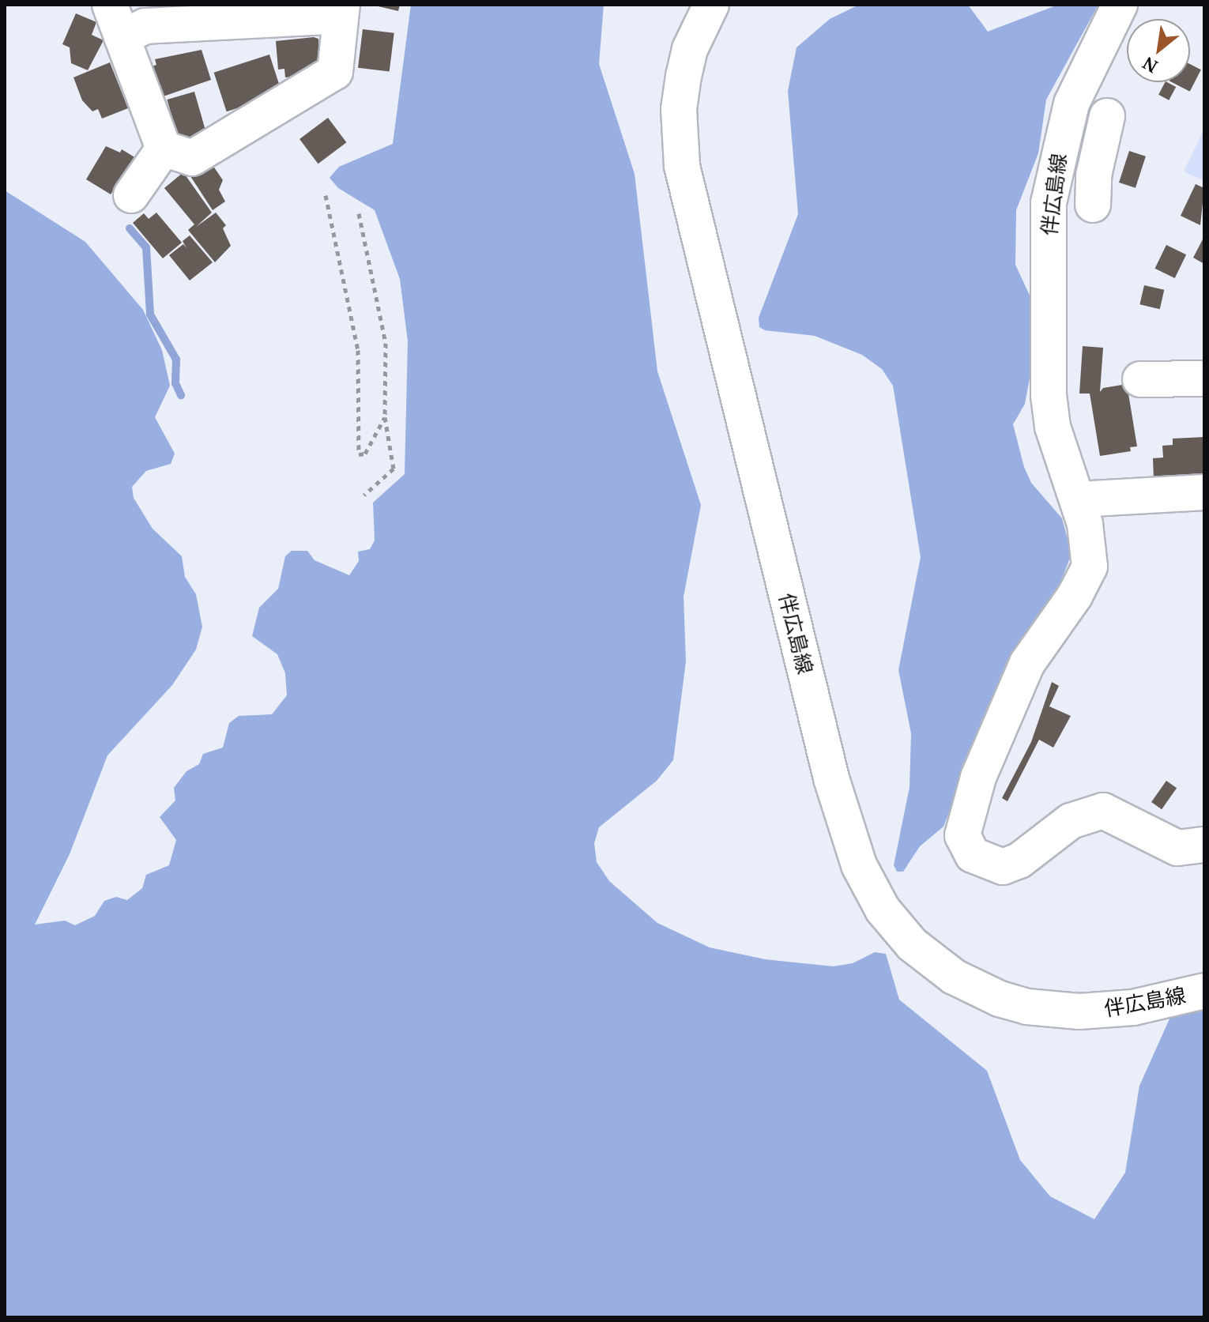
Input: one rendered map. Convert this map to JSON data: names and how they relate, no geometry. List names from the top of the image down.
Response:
{
  "streets": {
    "main road": ["伴広島線"]
  },
  "north": "bottom left"
}
